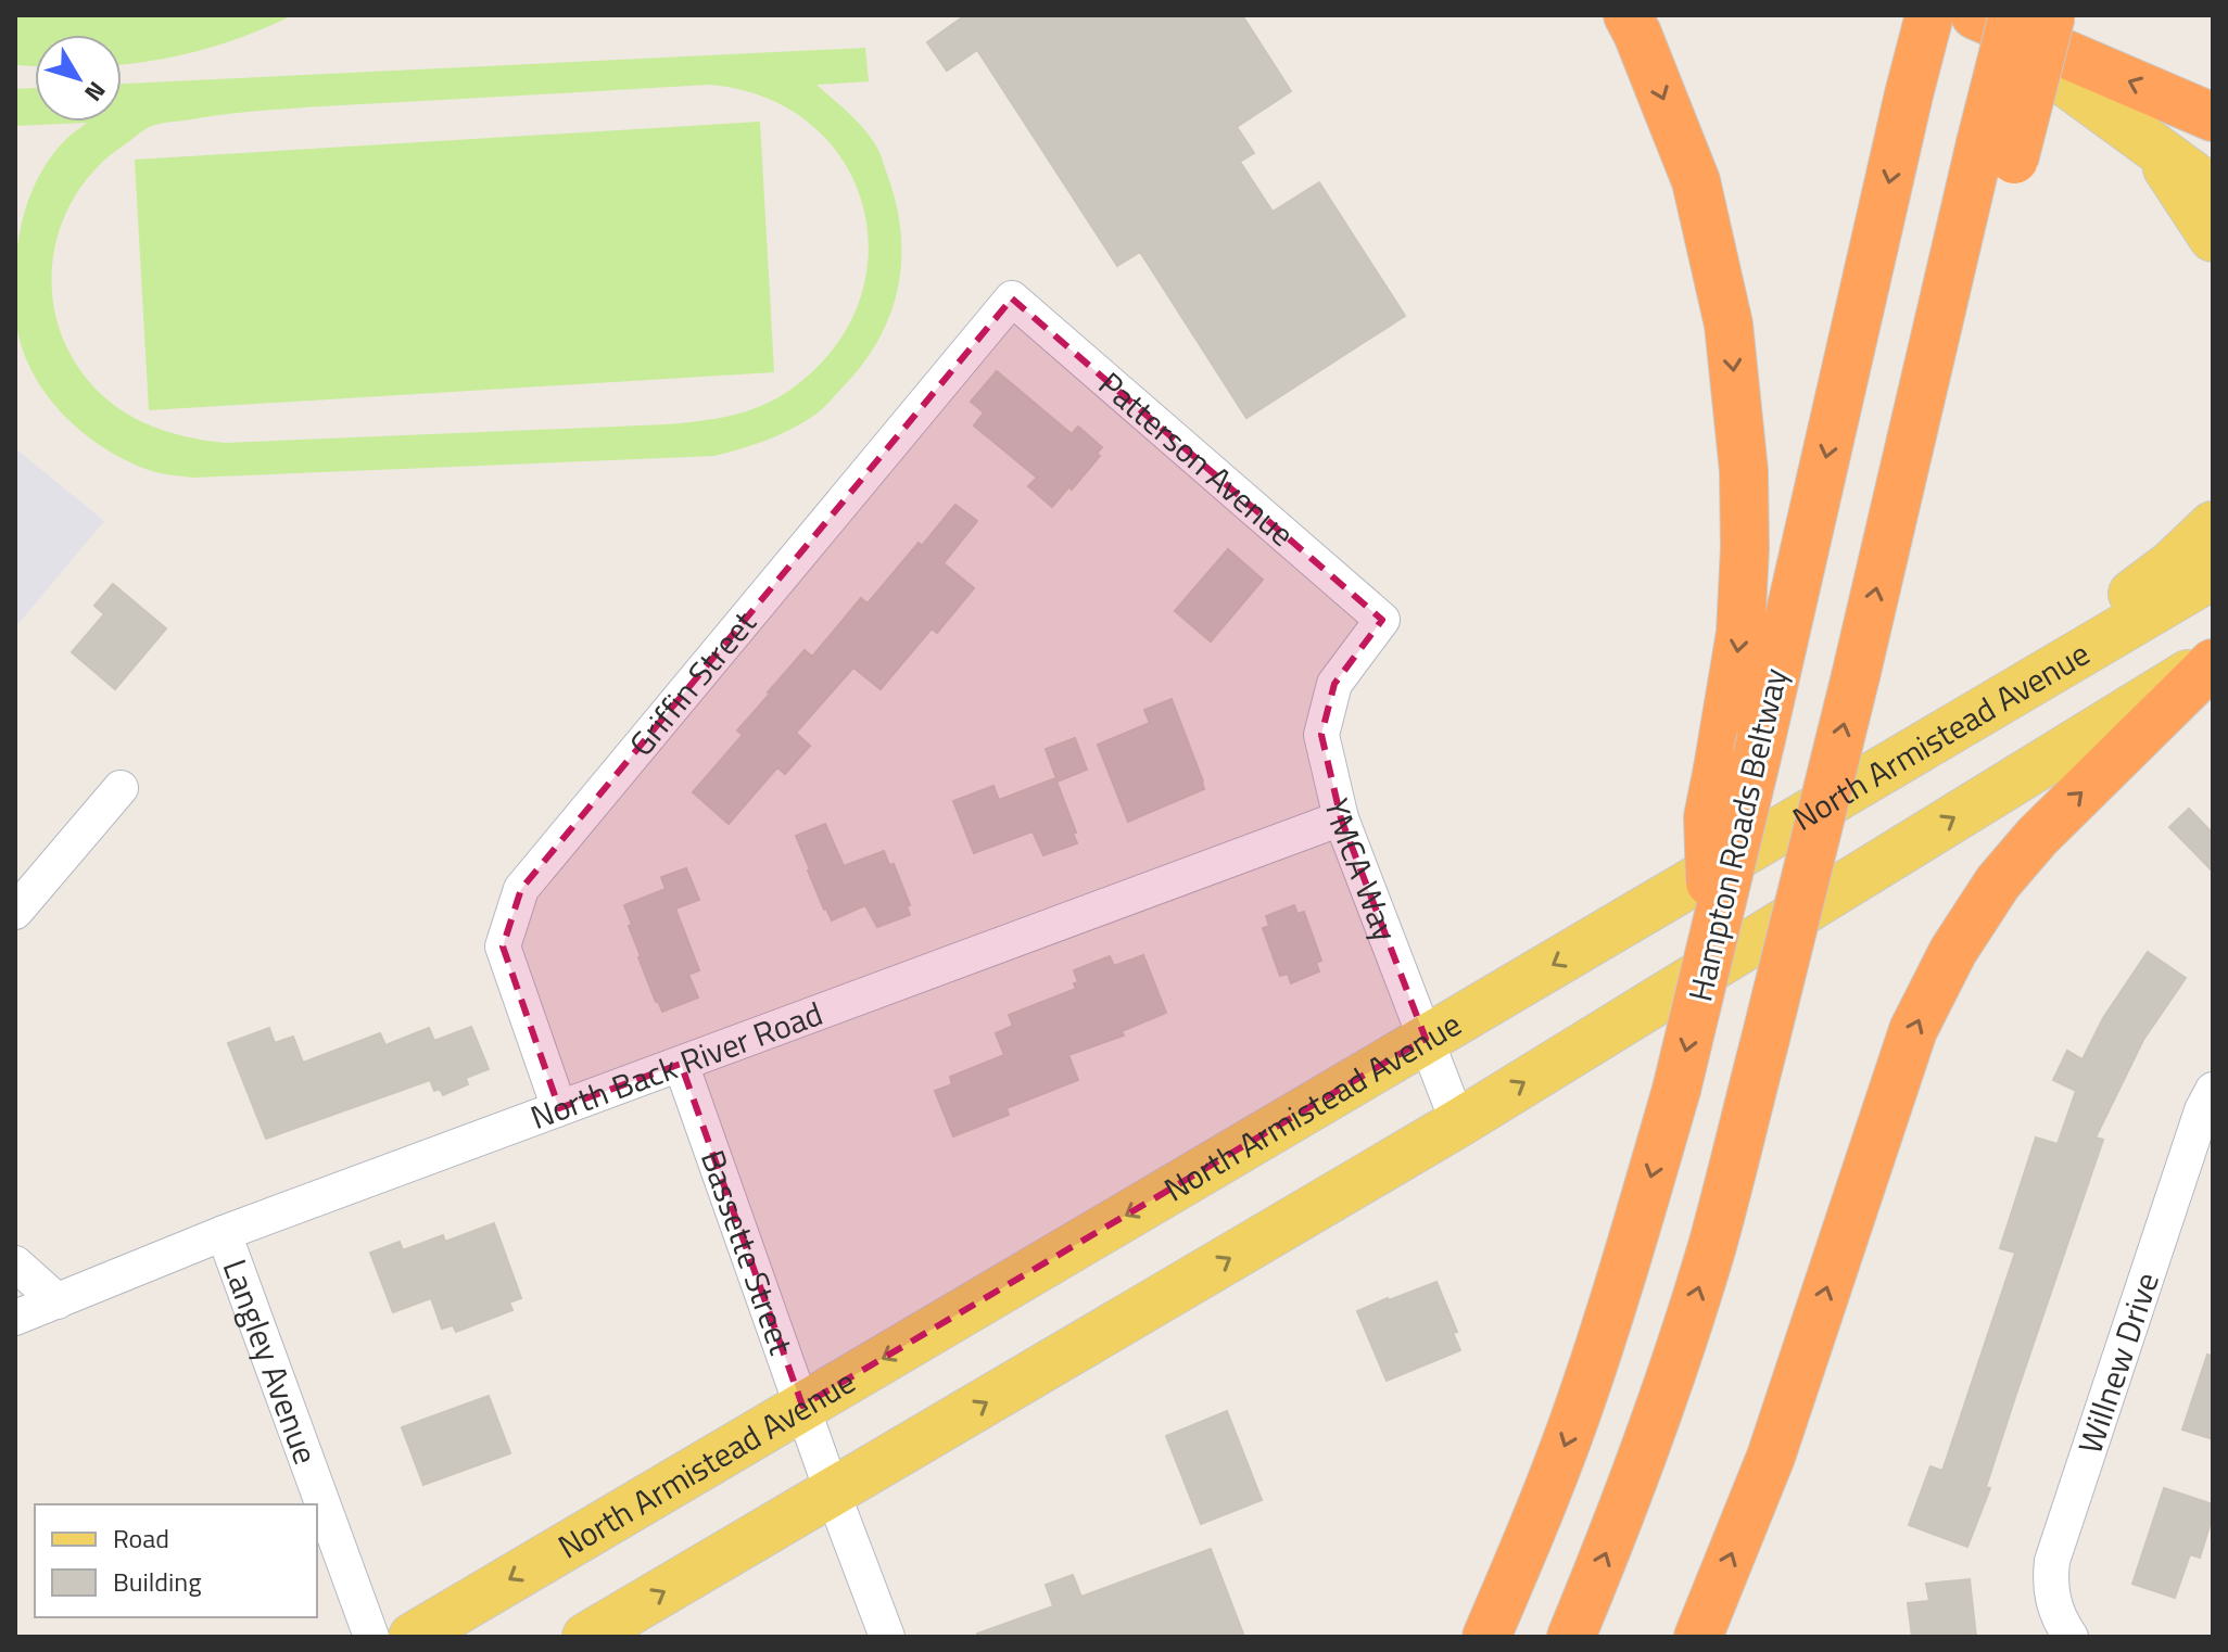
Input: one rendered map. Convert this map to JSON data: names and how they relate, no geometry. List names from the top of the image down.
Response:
{
  "streets": {
    "highway": ["Hampton Roads Beltway"],
    "main road": ["North Armistead Avenue"],
    "street": [
      "Patterson Avenue",
      "Griffin Street",
      "YMCA Way",
      "North Back River Road",
      "Bassette Street",
      "Langley Avenue",
      "Willnew Drive"
    ]
  },
  "crossings": [
    ["Patterson Avenue", "Griffin Street"],
    ["Patterson Avenue", "YMCA Way"],
    ["Griffin Street", "North Back River Road"],
    ["North Armistead Avenue", "YMCA Way"],
    ["North Armistead Avenue", "Bassette Street"],
    ["YMCA Way", "North Back River Road"],
    ["North Back River Road", "Bassette Street"],
    ["North Back River Road", "Langley Avenue"]
  ],
  "legend": ["Road", "Building"],
  "north": "bottom right"
}
